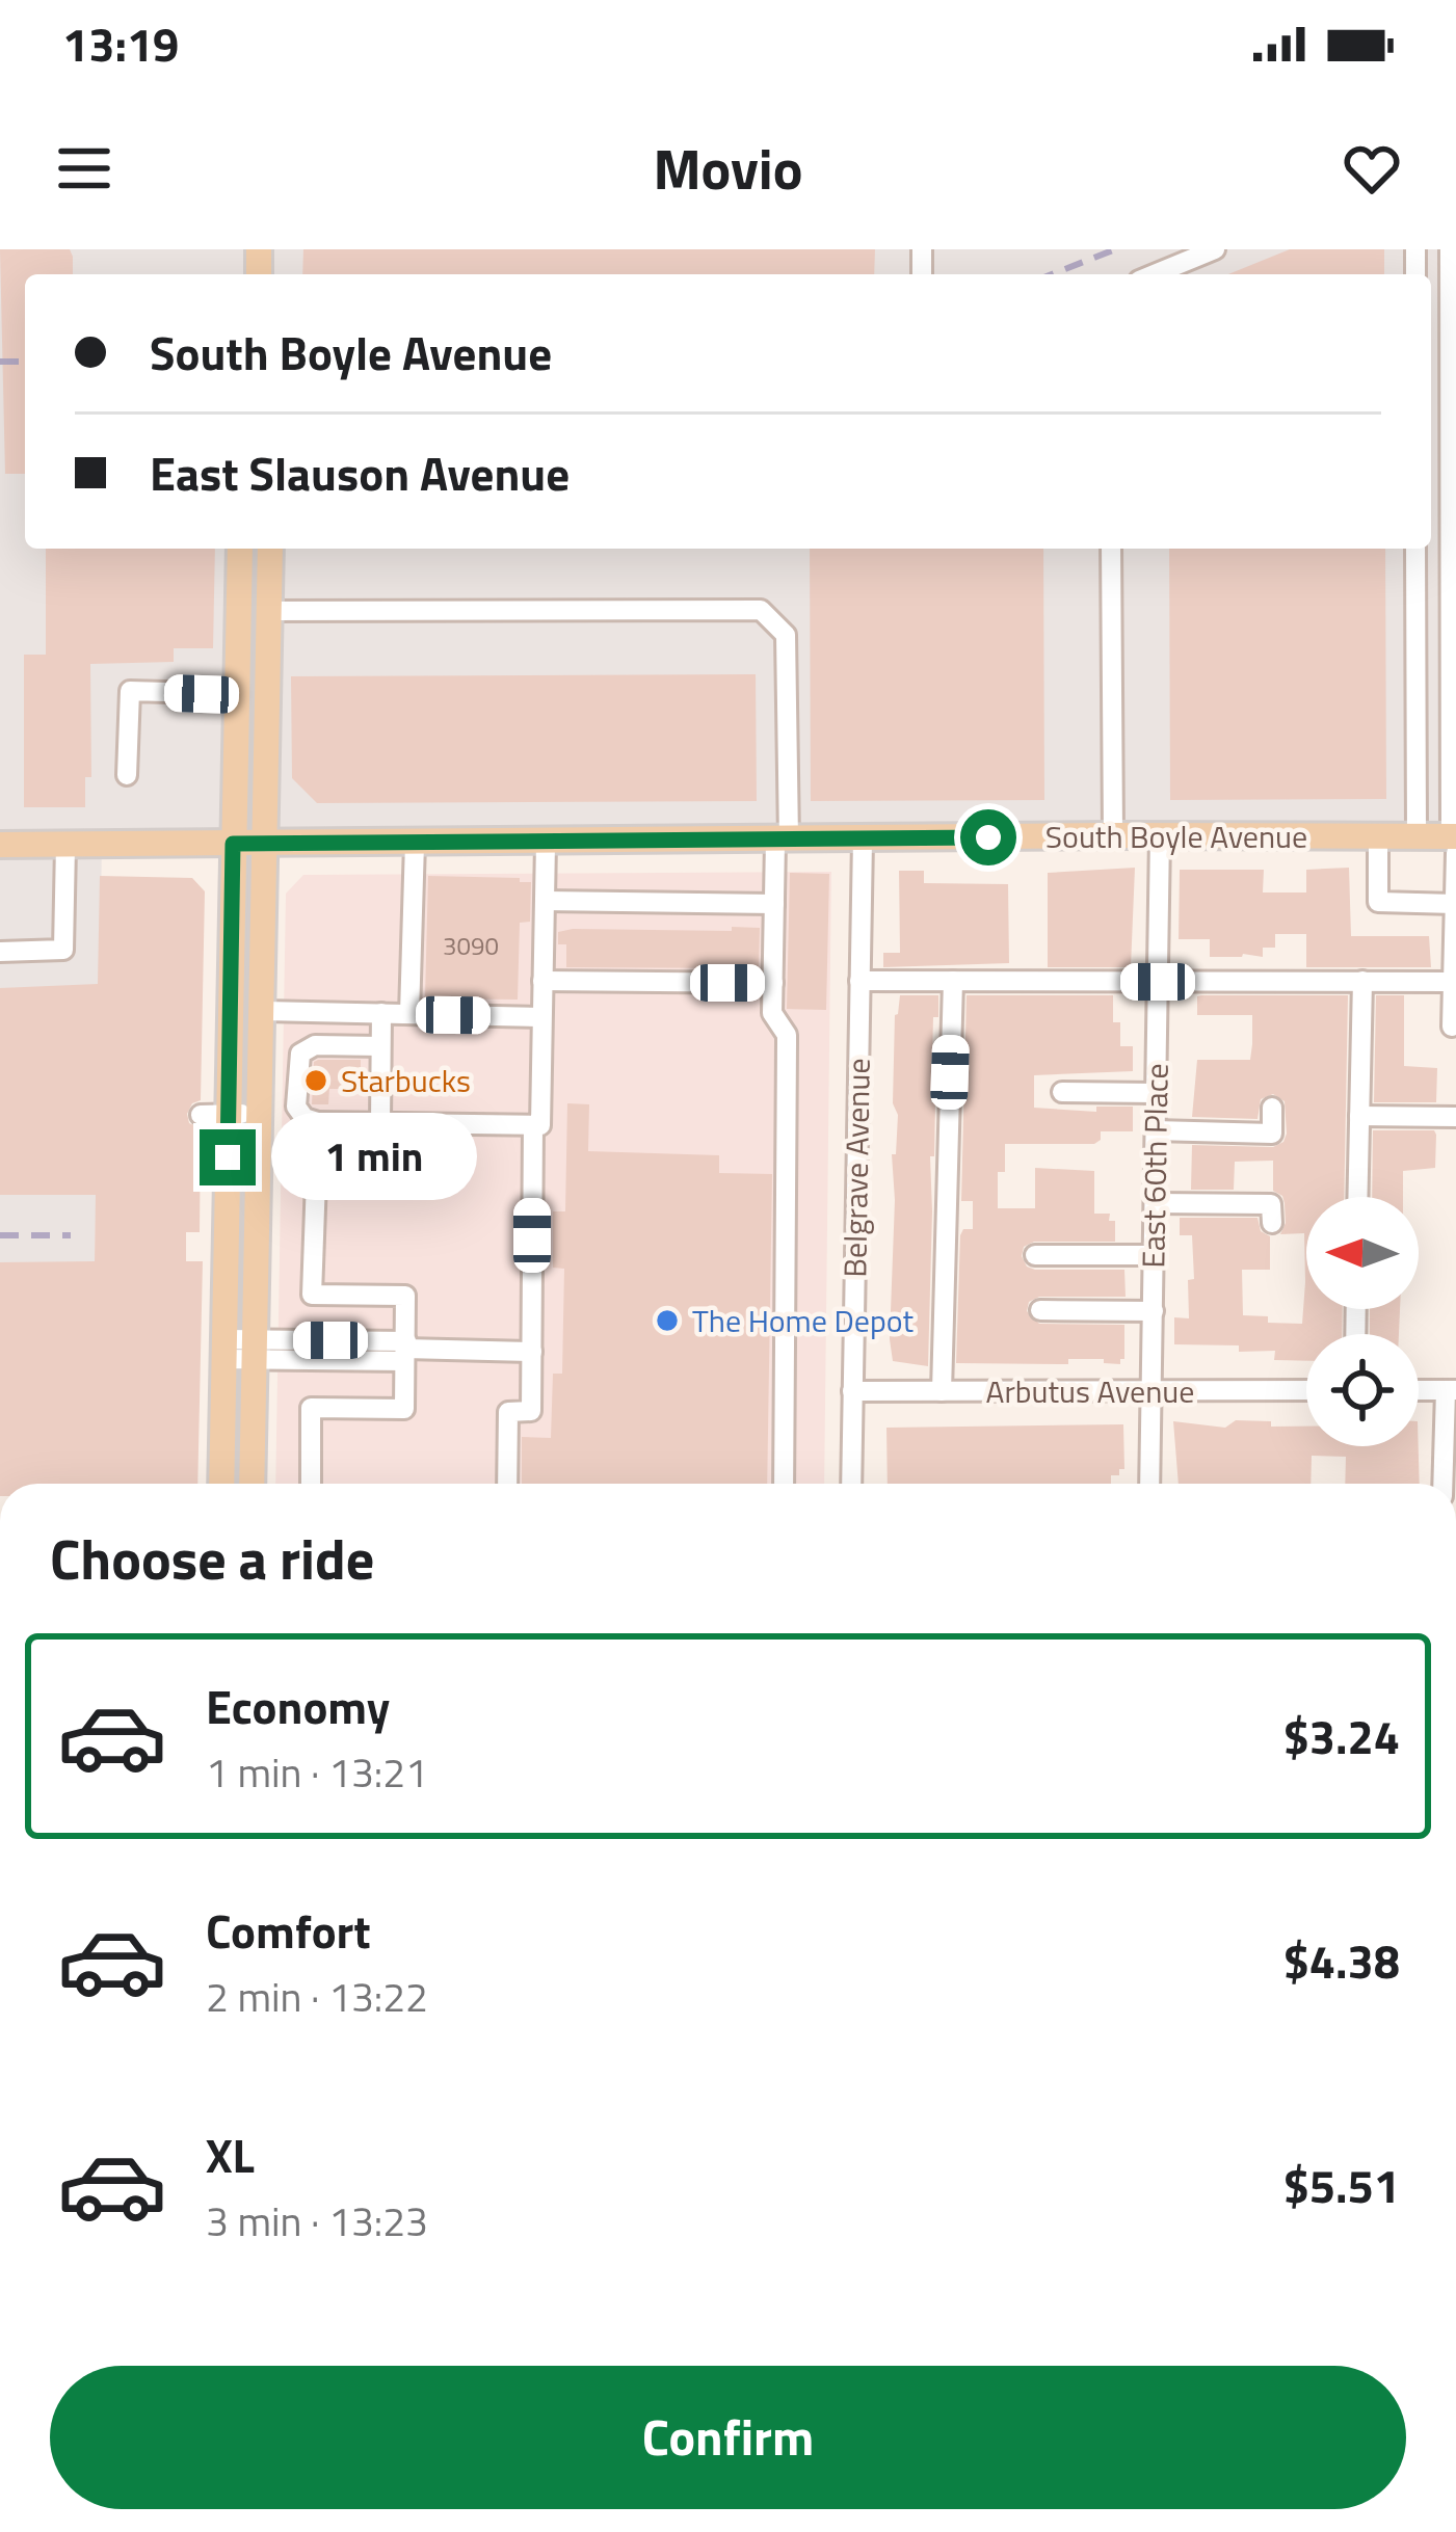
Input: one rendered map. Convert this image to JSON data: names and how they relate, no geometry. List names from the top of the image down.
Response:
{
  "streets": {
    "main road": ["South Boyle Avenue"],
    "street": ["East 60th Place", "Belgrave Avenue", "Arbutus Avenue"]
  },
  "crossings": [
    ["South Boyle Avenue", "East 60th Place"],
    ["South Boyle Avenue", "Belgrave Avenue"],
    ["East 60th Place", "Arbutus Avenue"],
    ["Belgrave Avenue", "Arbutus Avenue"]
  ],
  "places": ["Starbucks", "The Home Depot"],
  "house_numbers": ["3090"],
  "north": "left",
  "page": {
    "status": "13:19",
    "header": "Movio",
    "banner": ["South Boyle Avenue", "East Slauson Avenue"],
    "bubble": "1 min",
    "heading": "Choose a ride",
    "list": [
      {
        "name": "Economy",
        "note": "1 min · 13:21",
        "value": "$3.24"
      },
      {
        "name": "Comfort",
        "note": "2 min · 13:22",
        "value": "$4.38"
      },
      {
        "name": "XL",
        "note": "3 min · 13:23",
        "value": "$5.51"
      }
    ],
    "buttons": "Confirm"
  }
}
